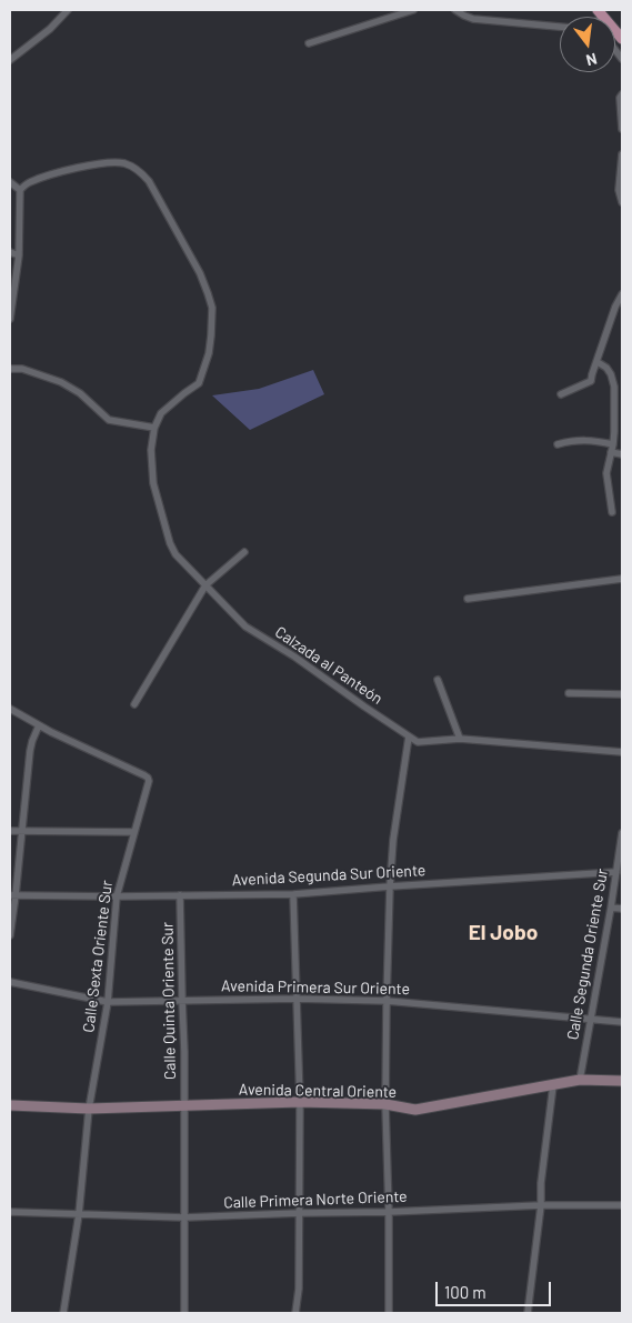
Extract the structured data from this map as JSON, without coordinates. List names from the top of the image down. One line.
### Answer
{"streets":{"street":["Calzada al Panteón","Avenida Segunda Sur Oriente","Calle Segunda Oriente Sur","Calle Sexta Oriente Sur","Avenida Primera Sur Oriente","Calle Quinta Oriente Sur","Avenida Central Oriente","Calle Primera Norte Oriente"]},"crossings":[["Avenida Segunda Sur Oriente","Calle Segunda Oriente Sur"],["Avenida Segunda Sur Oriente","Calle Sexta Oriente Sur"],["Avenida Segunda Sur Oriente","Calle Quinta Oriente Sur"],["Calle Segunda Oriente Sur","Avenida Primera Sur Oriente"],["Calle Segunda Oriente Sur","Avenida Central Oriente"],["Calle Sexta Oriente Sur","Avenida Primera Sur Oriente"],["Calle Sexta Oriente Sur","Avenida Central Oriente"],["Calle Sexta Oriente Sur","Calle Primera Norte Oriente"],["Avenida Primera Sur Oriente","Calle Quinta Oriente Sur"],["Calle Quinta Oriente Sur","Avenida Central Oriente"],["Calle Quinta Oriente Sur","Calle Primera Norte Oriente"]],"districts":["El Jobo"],"scale_bar":"100 m","north":"bottom"}
